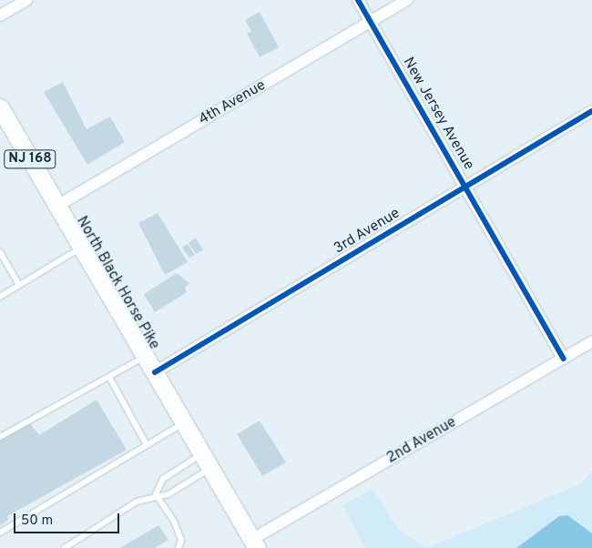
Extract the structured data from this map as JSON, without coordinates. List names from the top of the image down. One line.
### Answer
{"streets":{"main road":["NJ 168","North Black Horse Pike"],"street":["4th Avenue","New Jersey Avenue","3rd Avenue","2nd Avenue"]},"crossings":[["4th Avenue","New Jersey Avenue"],["4th Avenue","NJ 168"],["4th Avenue","North Black Horse Pike"],["New Jersey Avenue","3rd Avenue"],["New Jersey Avenue","2nd Avenue"],["NJ 168","North Black Horse Pike"],["3rd Avenue","North Black Horse Pike"],["North Black Horse Pike","2nd Avenue"]],"scale_bar":"50 m"}
